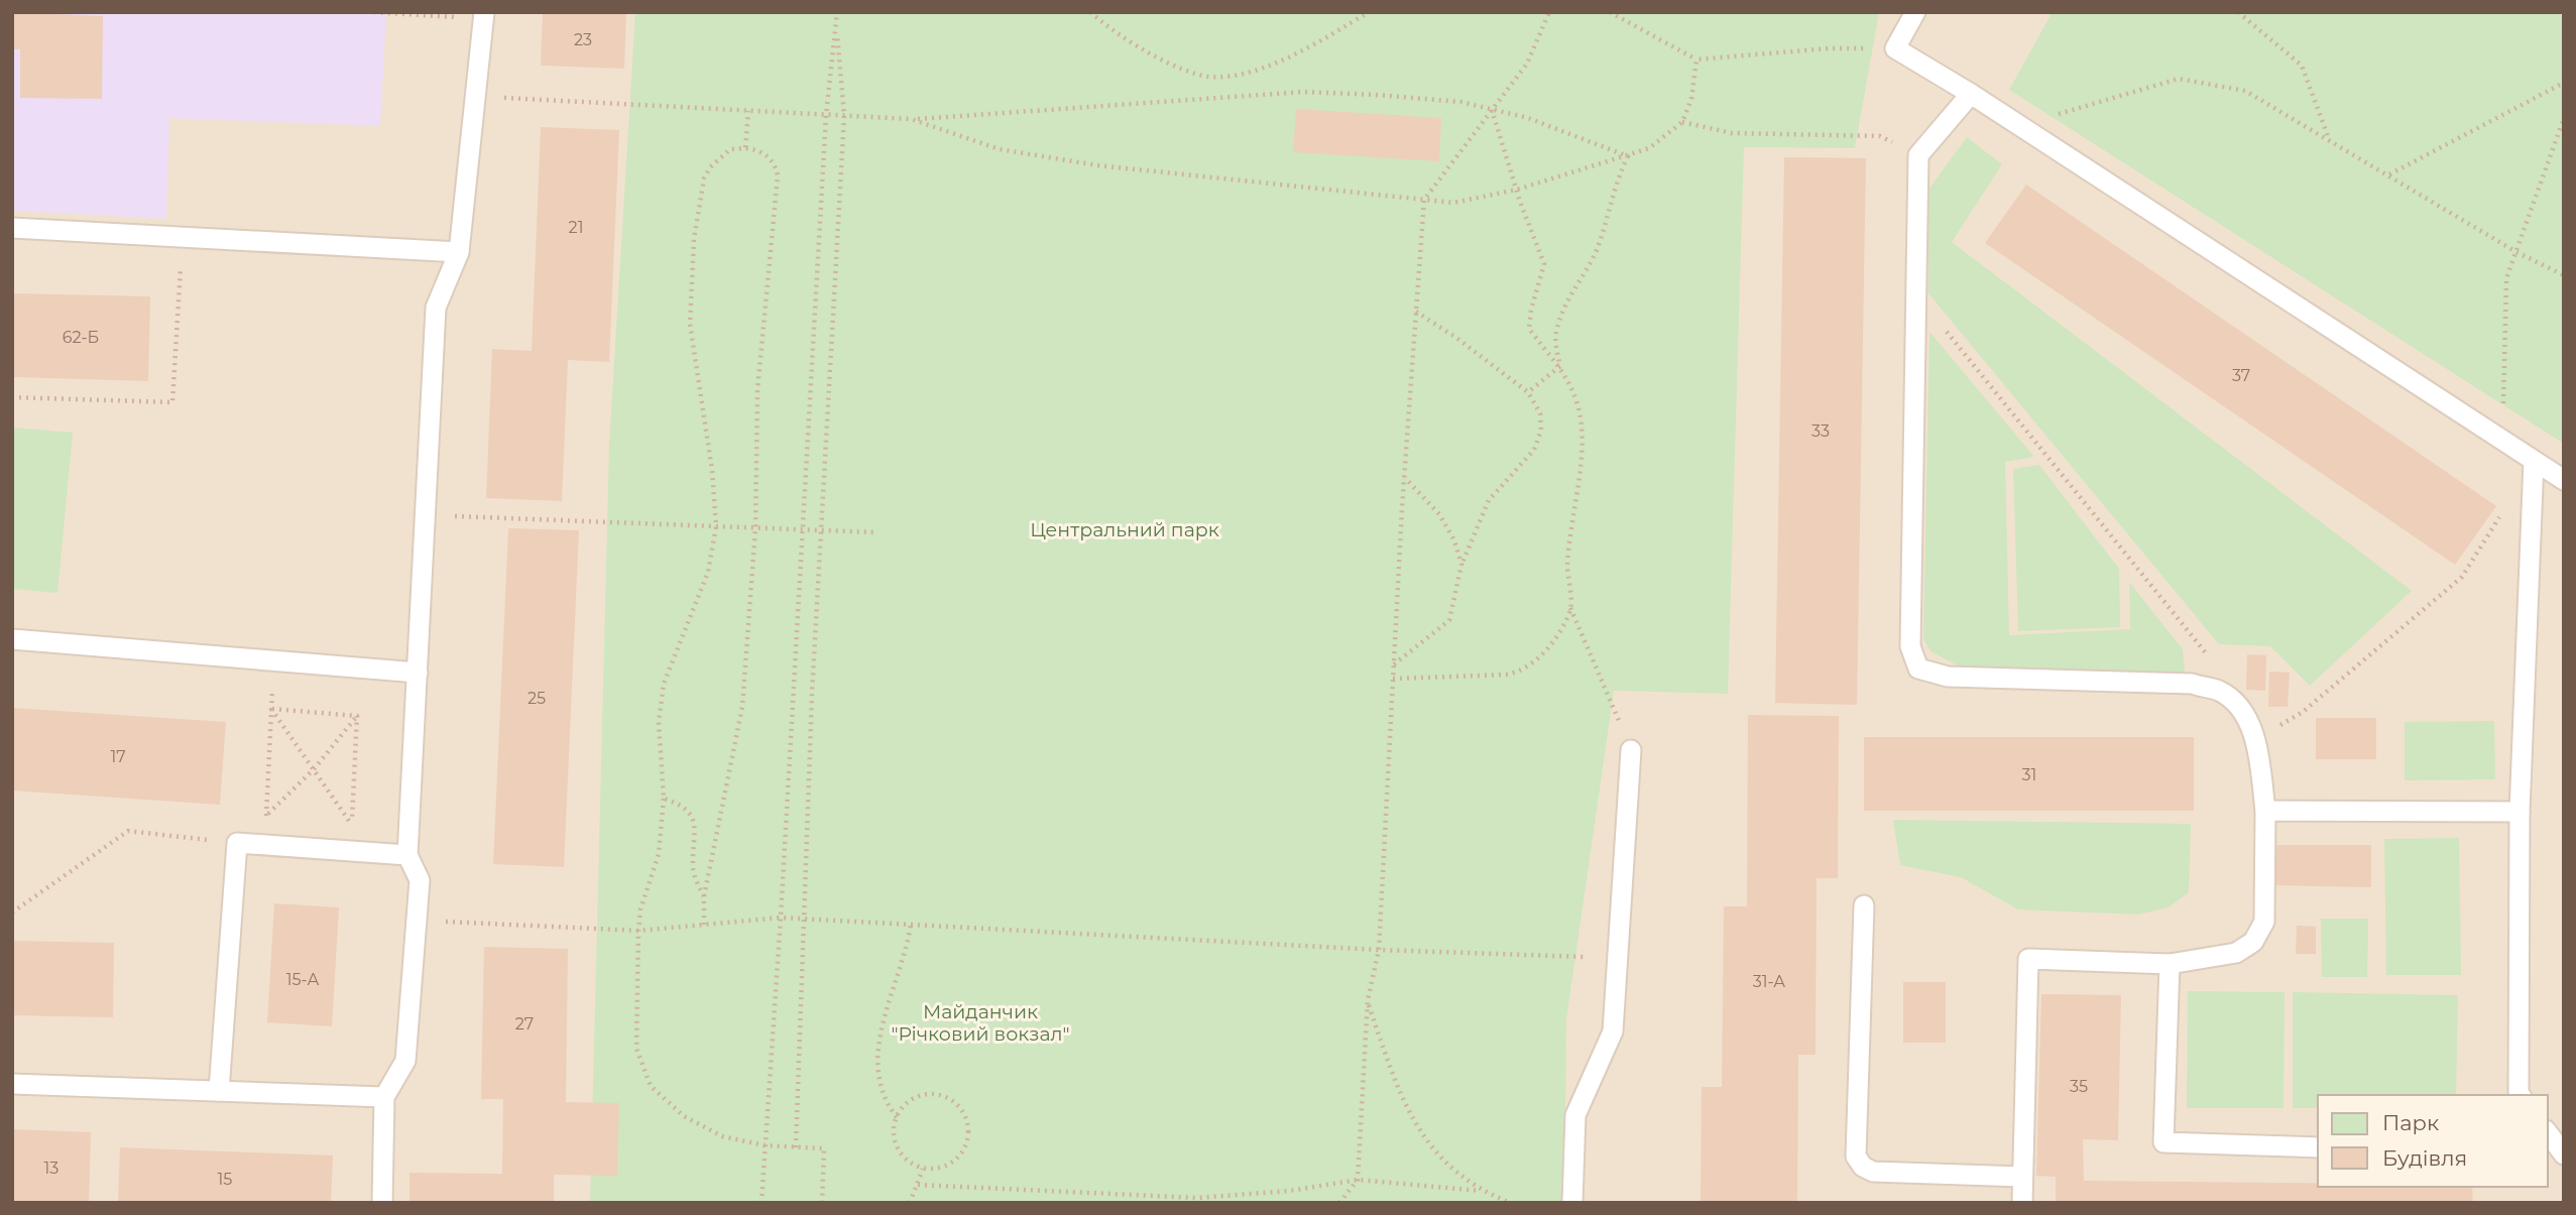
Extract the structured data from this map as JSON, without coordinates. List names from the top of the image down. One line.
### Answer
{"parks":["Центральний парк","Майданчик \"Річковий вокзал\""],"house_numbers":["23","21","62-Б","37","33","25","17","31","15-А","31-А","27","35","13","15"],"legend":["Парк","Будівля"]}
